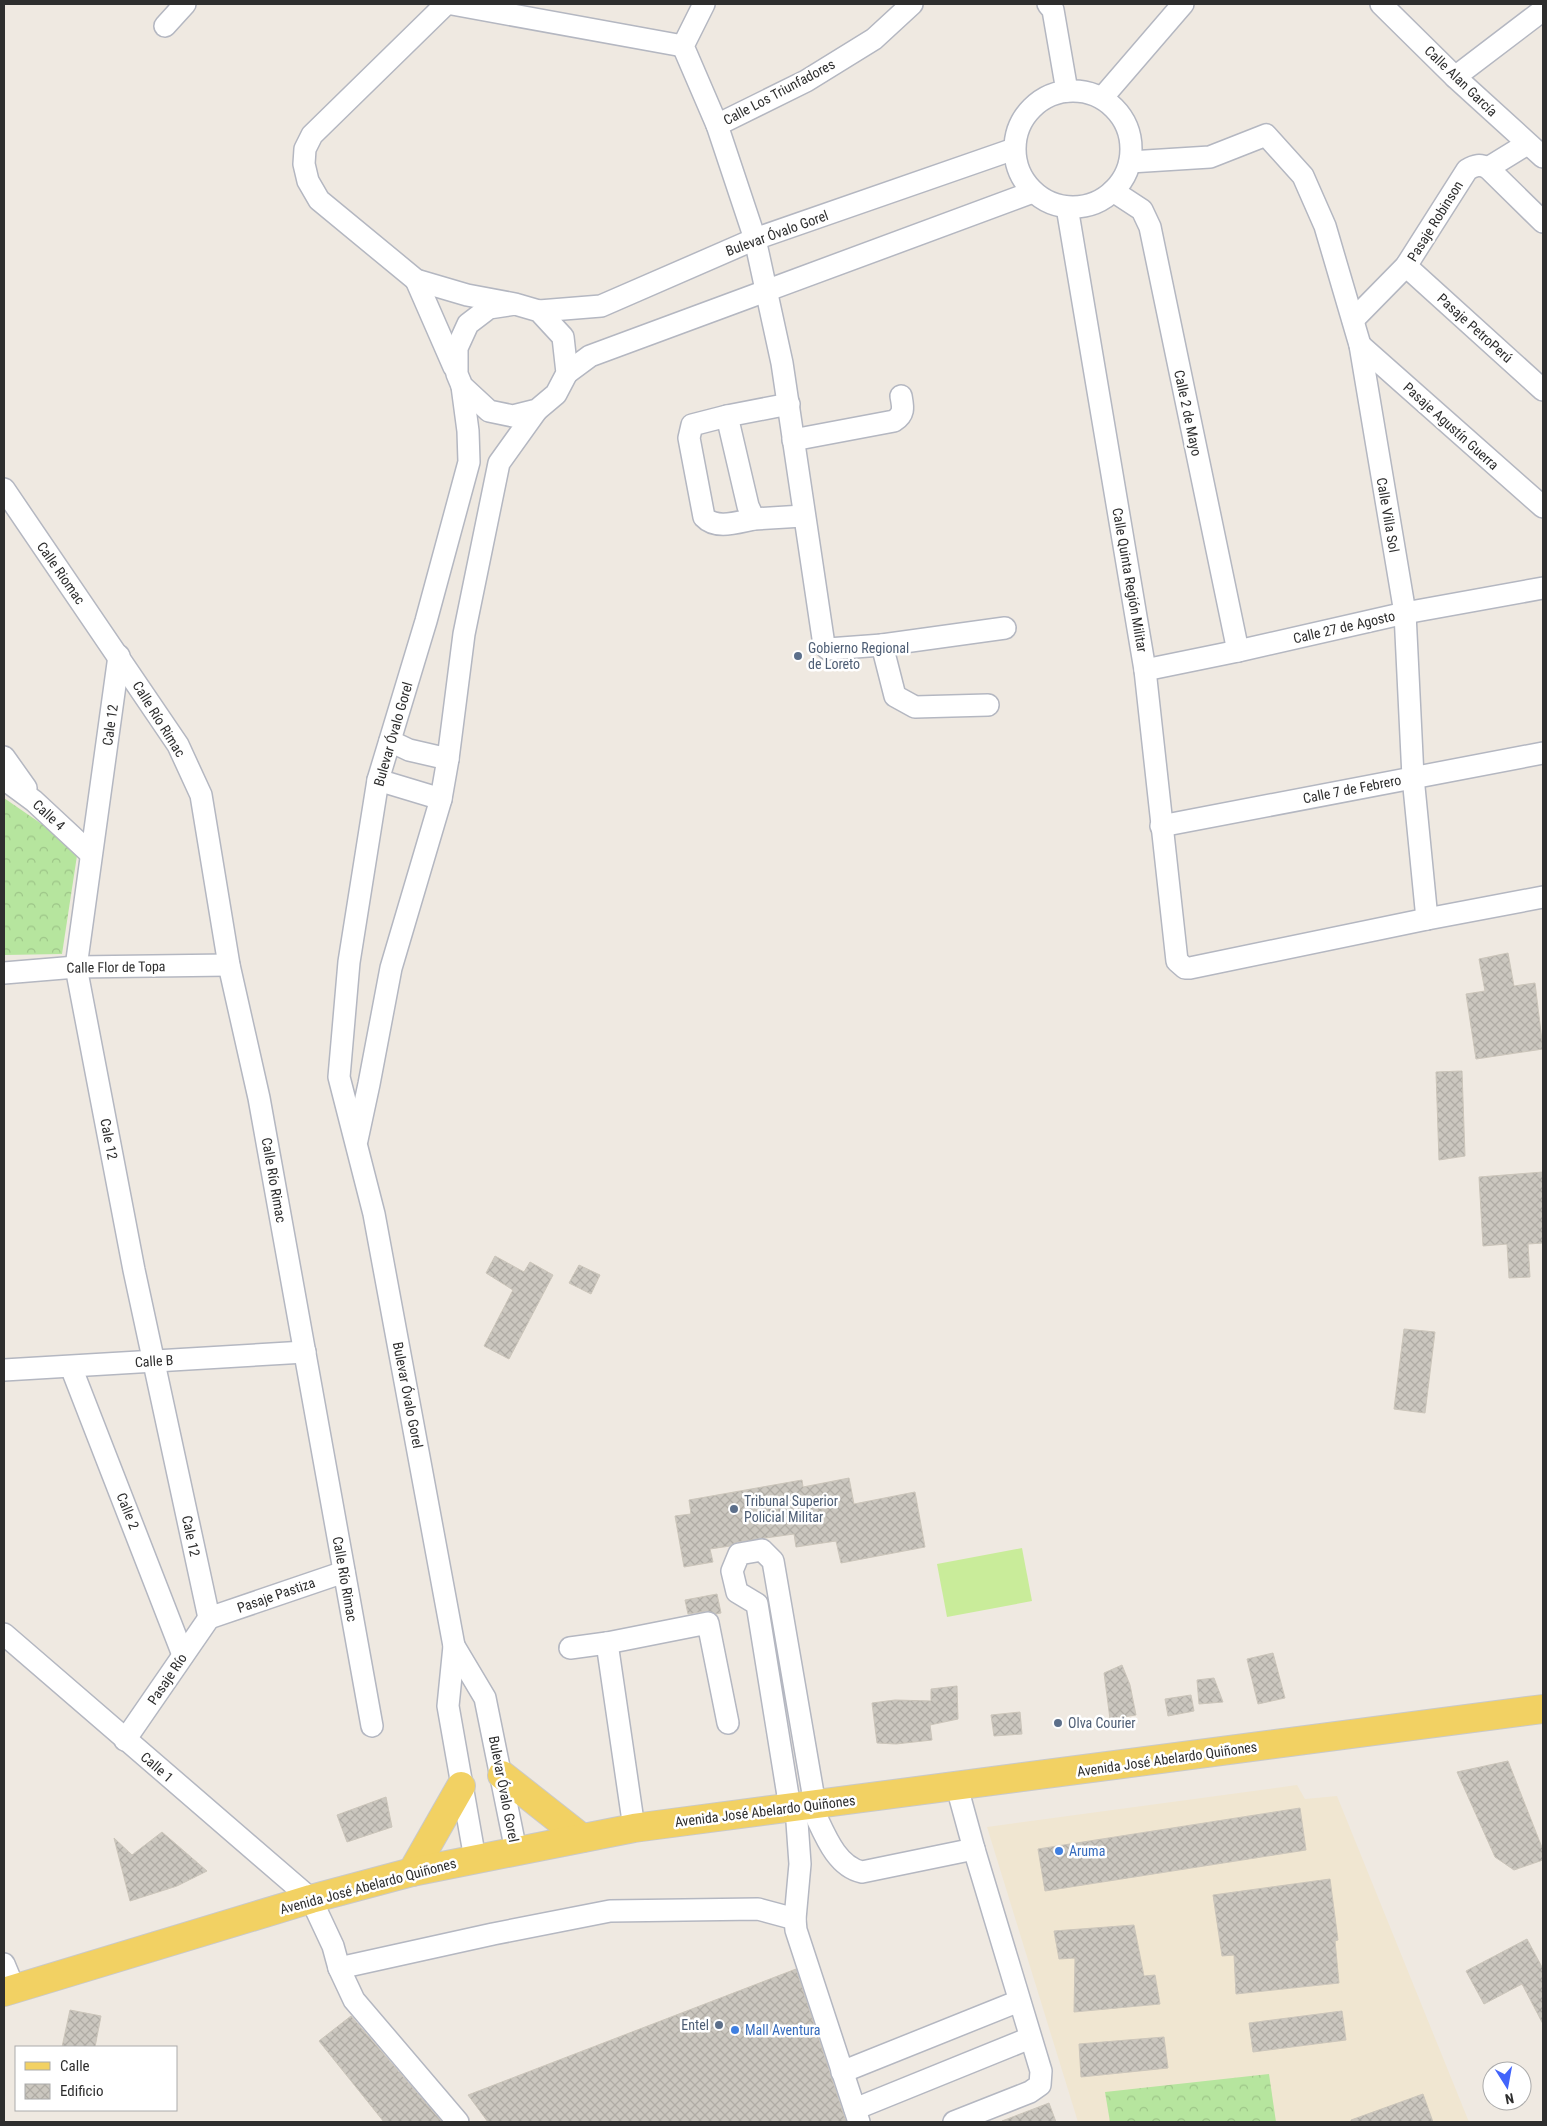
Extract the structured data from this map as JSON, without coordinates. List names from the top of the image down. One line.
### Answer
{"streets":{"main road":["Avenida José Abelardo Quiñones"],"street":["Calle Alan García","Calle Los Triunfadores","Pasaje Robinson","Bulevar Óvalo Gorel","Pasaje PetroPerú","Calle 2 de Mayo","Pasaje Agustín Guerra","Calle Villa Sol","Calle Riomac","Calle Quinta Región Militar","Calle 27 de Agosto","Calle Río Rimac","Cale 12","Calle 7 de Febrero","Calle 4","Calle Flor de Topa","Calle B","Calle 2","Pasaje Pastiza","Pasaje Río","Calle 1"]},"crossings":[["Calle Alan García","Pasaje Robinson"],["Pasaje Robinson","Pasaje PetroPerú"],["Pasaje Robinson","Calle Villa Sol"],["Bulevar Óvalo Gorel","Calle 2 de Mayo"],["Bulevar Óvalo Gorel","Calle Villa Sol"],["Bulevar Óvalo Gorel","Calle Quinta Región Militar"],["Bulevar Óvalo Gorel","Avenida José Abelardo Quiñones"],["Calle 2 de Mayo","Calle Villa Sol"],["Calle 2 de Mayo","Calle Quinta Región Militar"],["Calle 2 de Mayo","Calle 27 de Agosto"],["Pasaje Agustín Guerra","Calle Villa Sol"],["Calle Villa Sol","Calle Quinta Región Militar"],["Calle Villa Sol","Calle 27 de Agosto"],["Calle Villa Sol","Calle 7 de Febrero"],["Calle Riomac","Calle Río Rimac"],["Calle Riomac","Cale 12"],["Calle Quinta Región Militar","Calle 27 de Agosto"],["Calle Quinta Región Militar","Calle 7 de Febrero"],["Calle Río Rimac","Cale 12"],["Calle Río Rimac","Calle Flor de Topa"],["Calle Río Rimac","Calle B"],["Calle Río Rimac","Pasaje Pastiza"],["Cale 12","Calle 4"],["Cale 12","Calle Flor de Topa"],["Cale 12","Calle B"],["Cale 12","Pasaje Pastiza"],["Cale 12","Pasaje Río"],["Calle B","Calle 2"],["Calle 2","Pasaje Río"],["Pasaje Pastiza","Pasaje Río"],["Pasaje Río","Calle 1"],["Avenida José Abelardo Quiñones","Calle 1"]],"places":["Gobierno Regional de Loreto","Tribunal Superior Policial Militar","Olva Courier","Aruma","Entel","Mall Aventura"],"legend":["Calle","Edificio"],"north":"bottom"}
